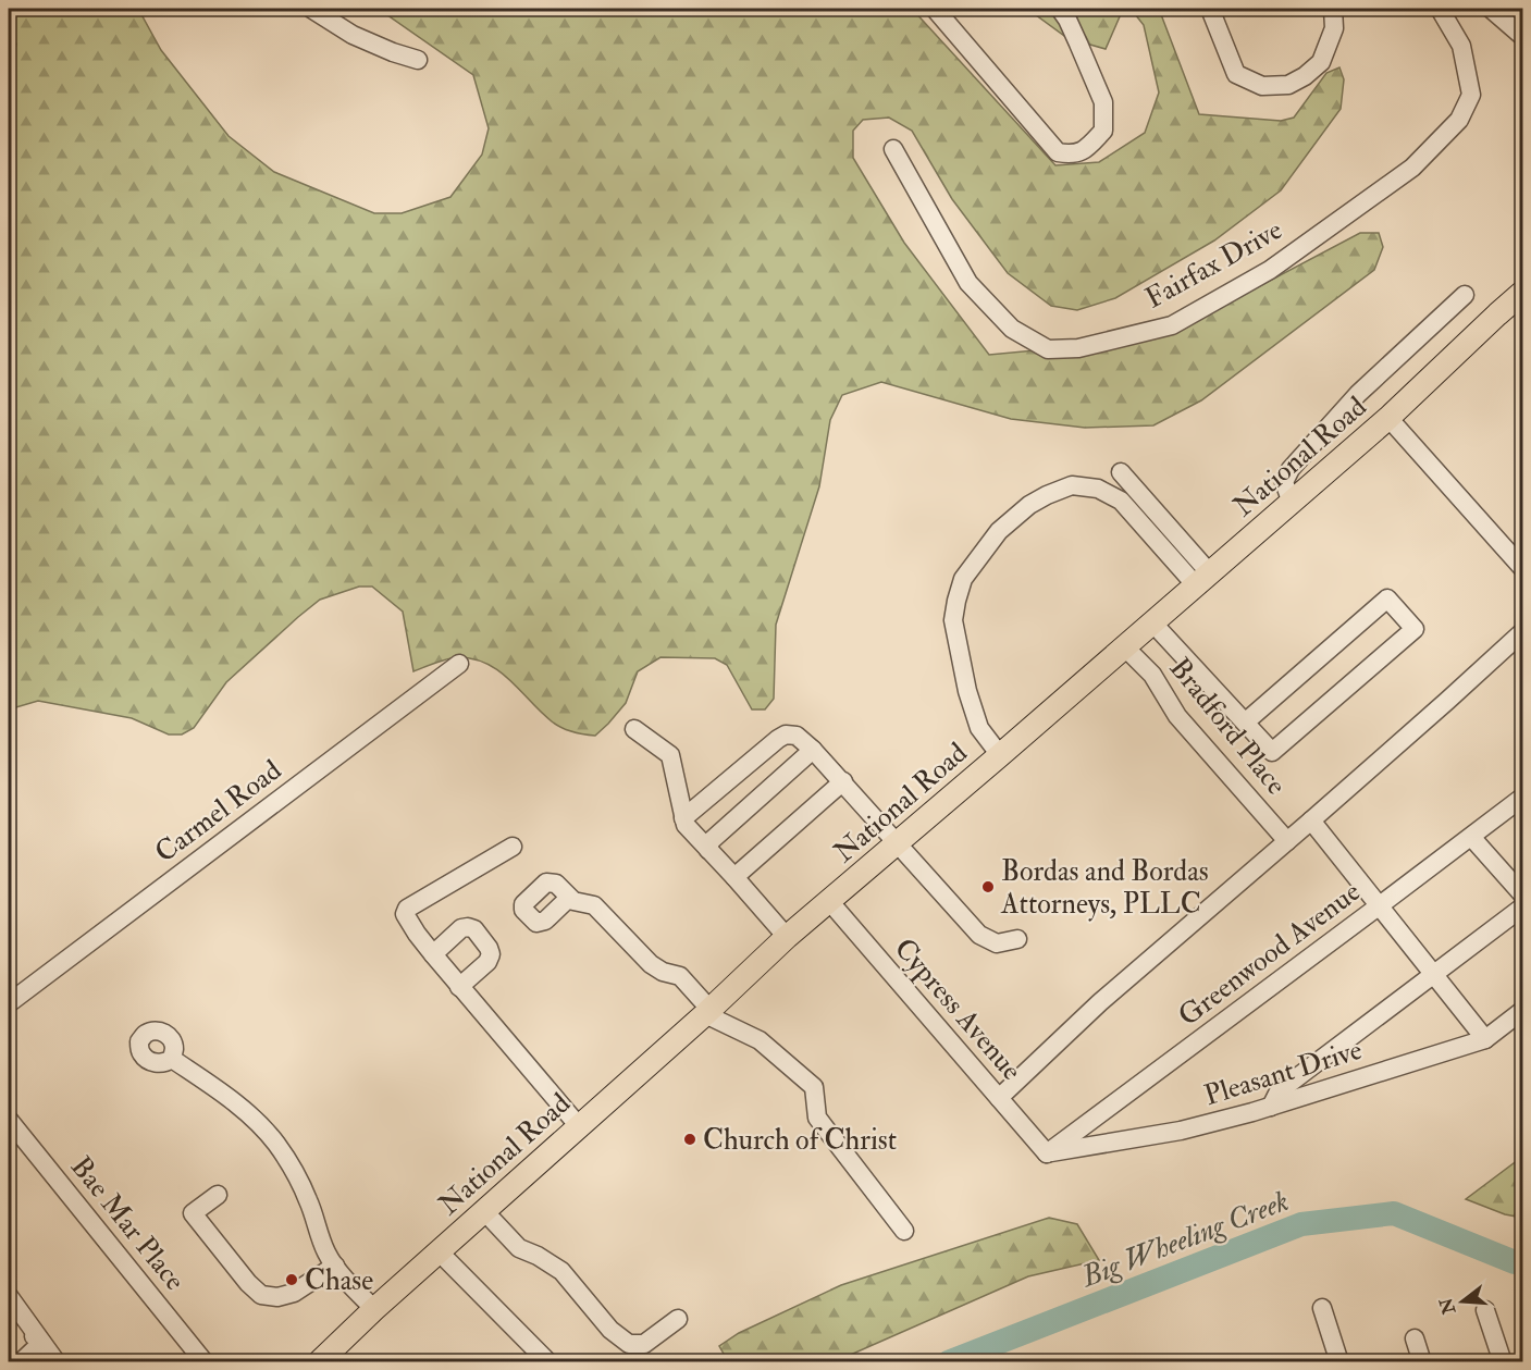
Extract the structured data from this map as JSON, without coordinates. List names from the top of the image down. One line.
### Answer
{"streets":{"main road":["National Road"],"street":["Fairfax Drive","Bradford Place","Carmel Road","Greenwood Avenue","Cypress Avenue","Pleasant Drive","Bae Mar Place"]},"crossings":[["National Road","Bradford Place"],["National Road","Cypress Avenue"],["Greenwood Avenue","Cypress Avenue"],["Greenwood Avenue","Pleasant Drive"],["Cypress Avenue","Pleasant Drive"]],"water":["Big Wheeling Creek"],"places":["Bordas and Bordas Attorneys, PLLC","Church of Christ","Chase"],"north":"left"}
